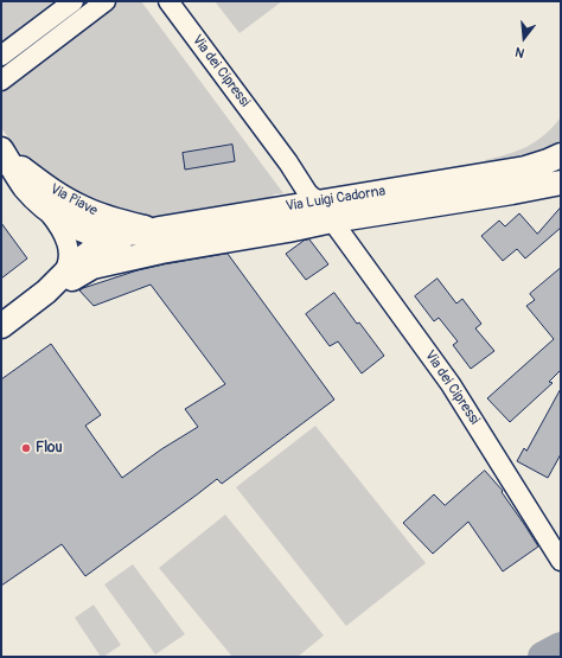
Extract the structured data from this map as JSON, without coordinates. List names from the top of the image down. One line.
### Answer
{"streets":{"street":["Via dei Cipressi","Via Luigi Cadorna","Via Piave"]},"crossings":[["Via dei Cipressi","Via Luigi Cadorna"],["Via Luigi Cadorna","Via Piave"]],"places":["Flou"],"north":"bottom"}
